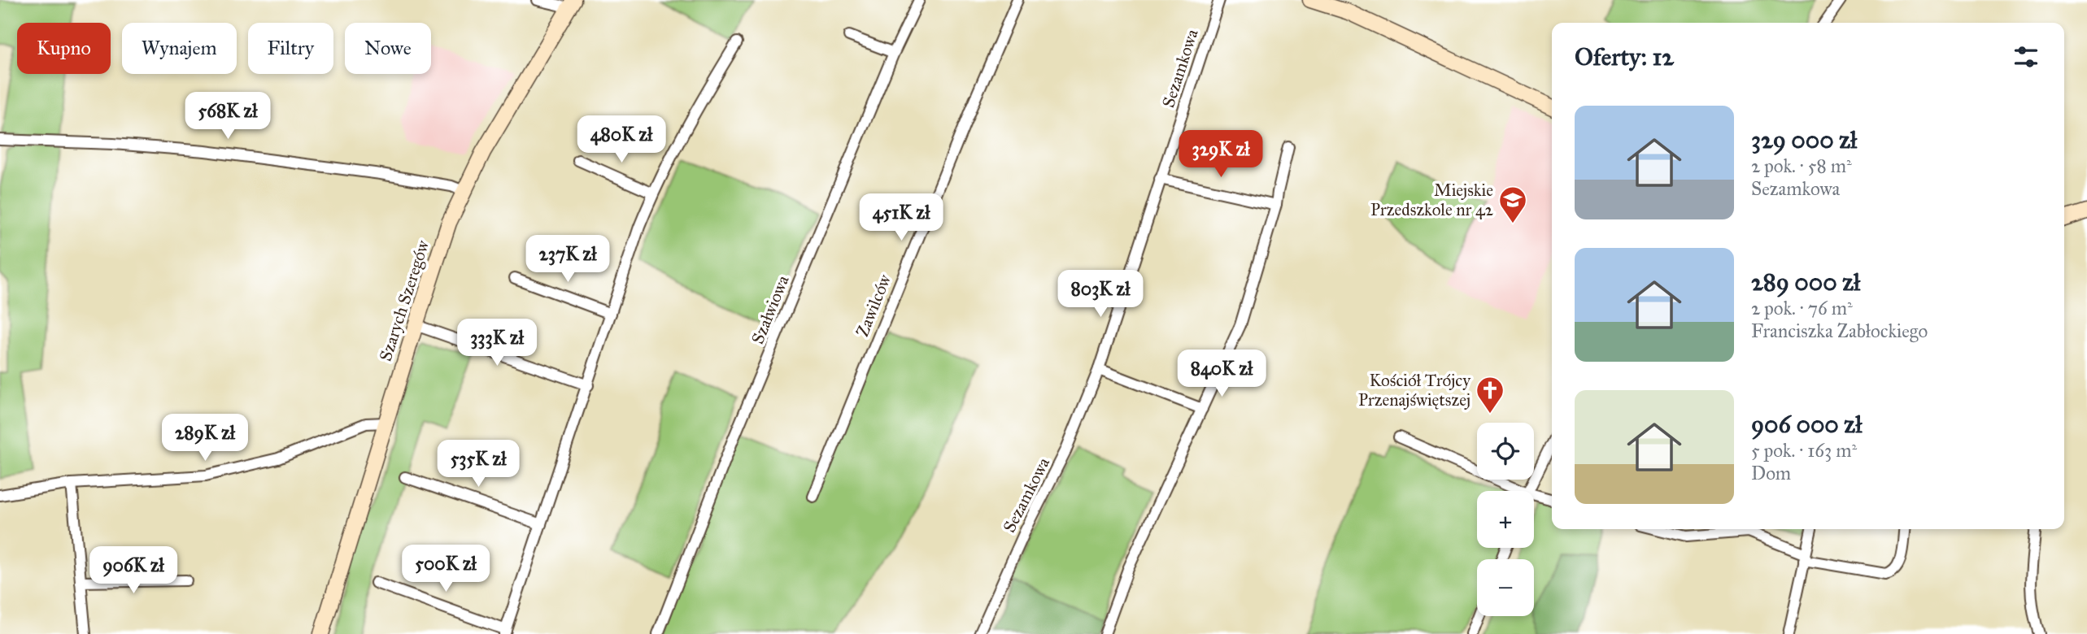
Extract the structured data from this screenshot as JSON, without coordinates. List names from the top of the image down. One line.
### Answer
{"streets":{"street":["Sezamkowa","Szarych Szeregów","Zawilców","Szałwiowa"]},"places":{"school or university":["Miejskie Przedszkole nr 42"],"church":["Kościół Trójcy Przenajświętszej"]},"page":{"chip":["Kupno","Wynajem","Filtry","Nowe"],"heading":"Oferty: 12","list":[{"name":"329 000 zł","note":"2 pok. · 58 m² · Sezamkowa"},{"name":"289 000 zł","note":"2 pok. · 76 m² · Franciszka Zabłockiego"},{"name":"906 000 zł","note":"5 pok. · 163 m² · Dom"}],"price":["568K zł","480K zł","329K zł","451K zł","237K zł","803K zł","333K zł","840K zł","289K zł","535K zł","500K zł","906K zł"],"map_buttons":["+","−"]}}
